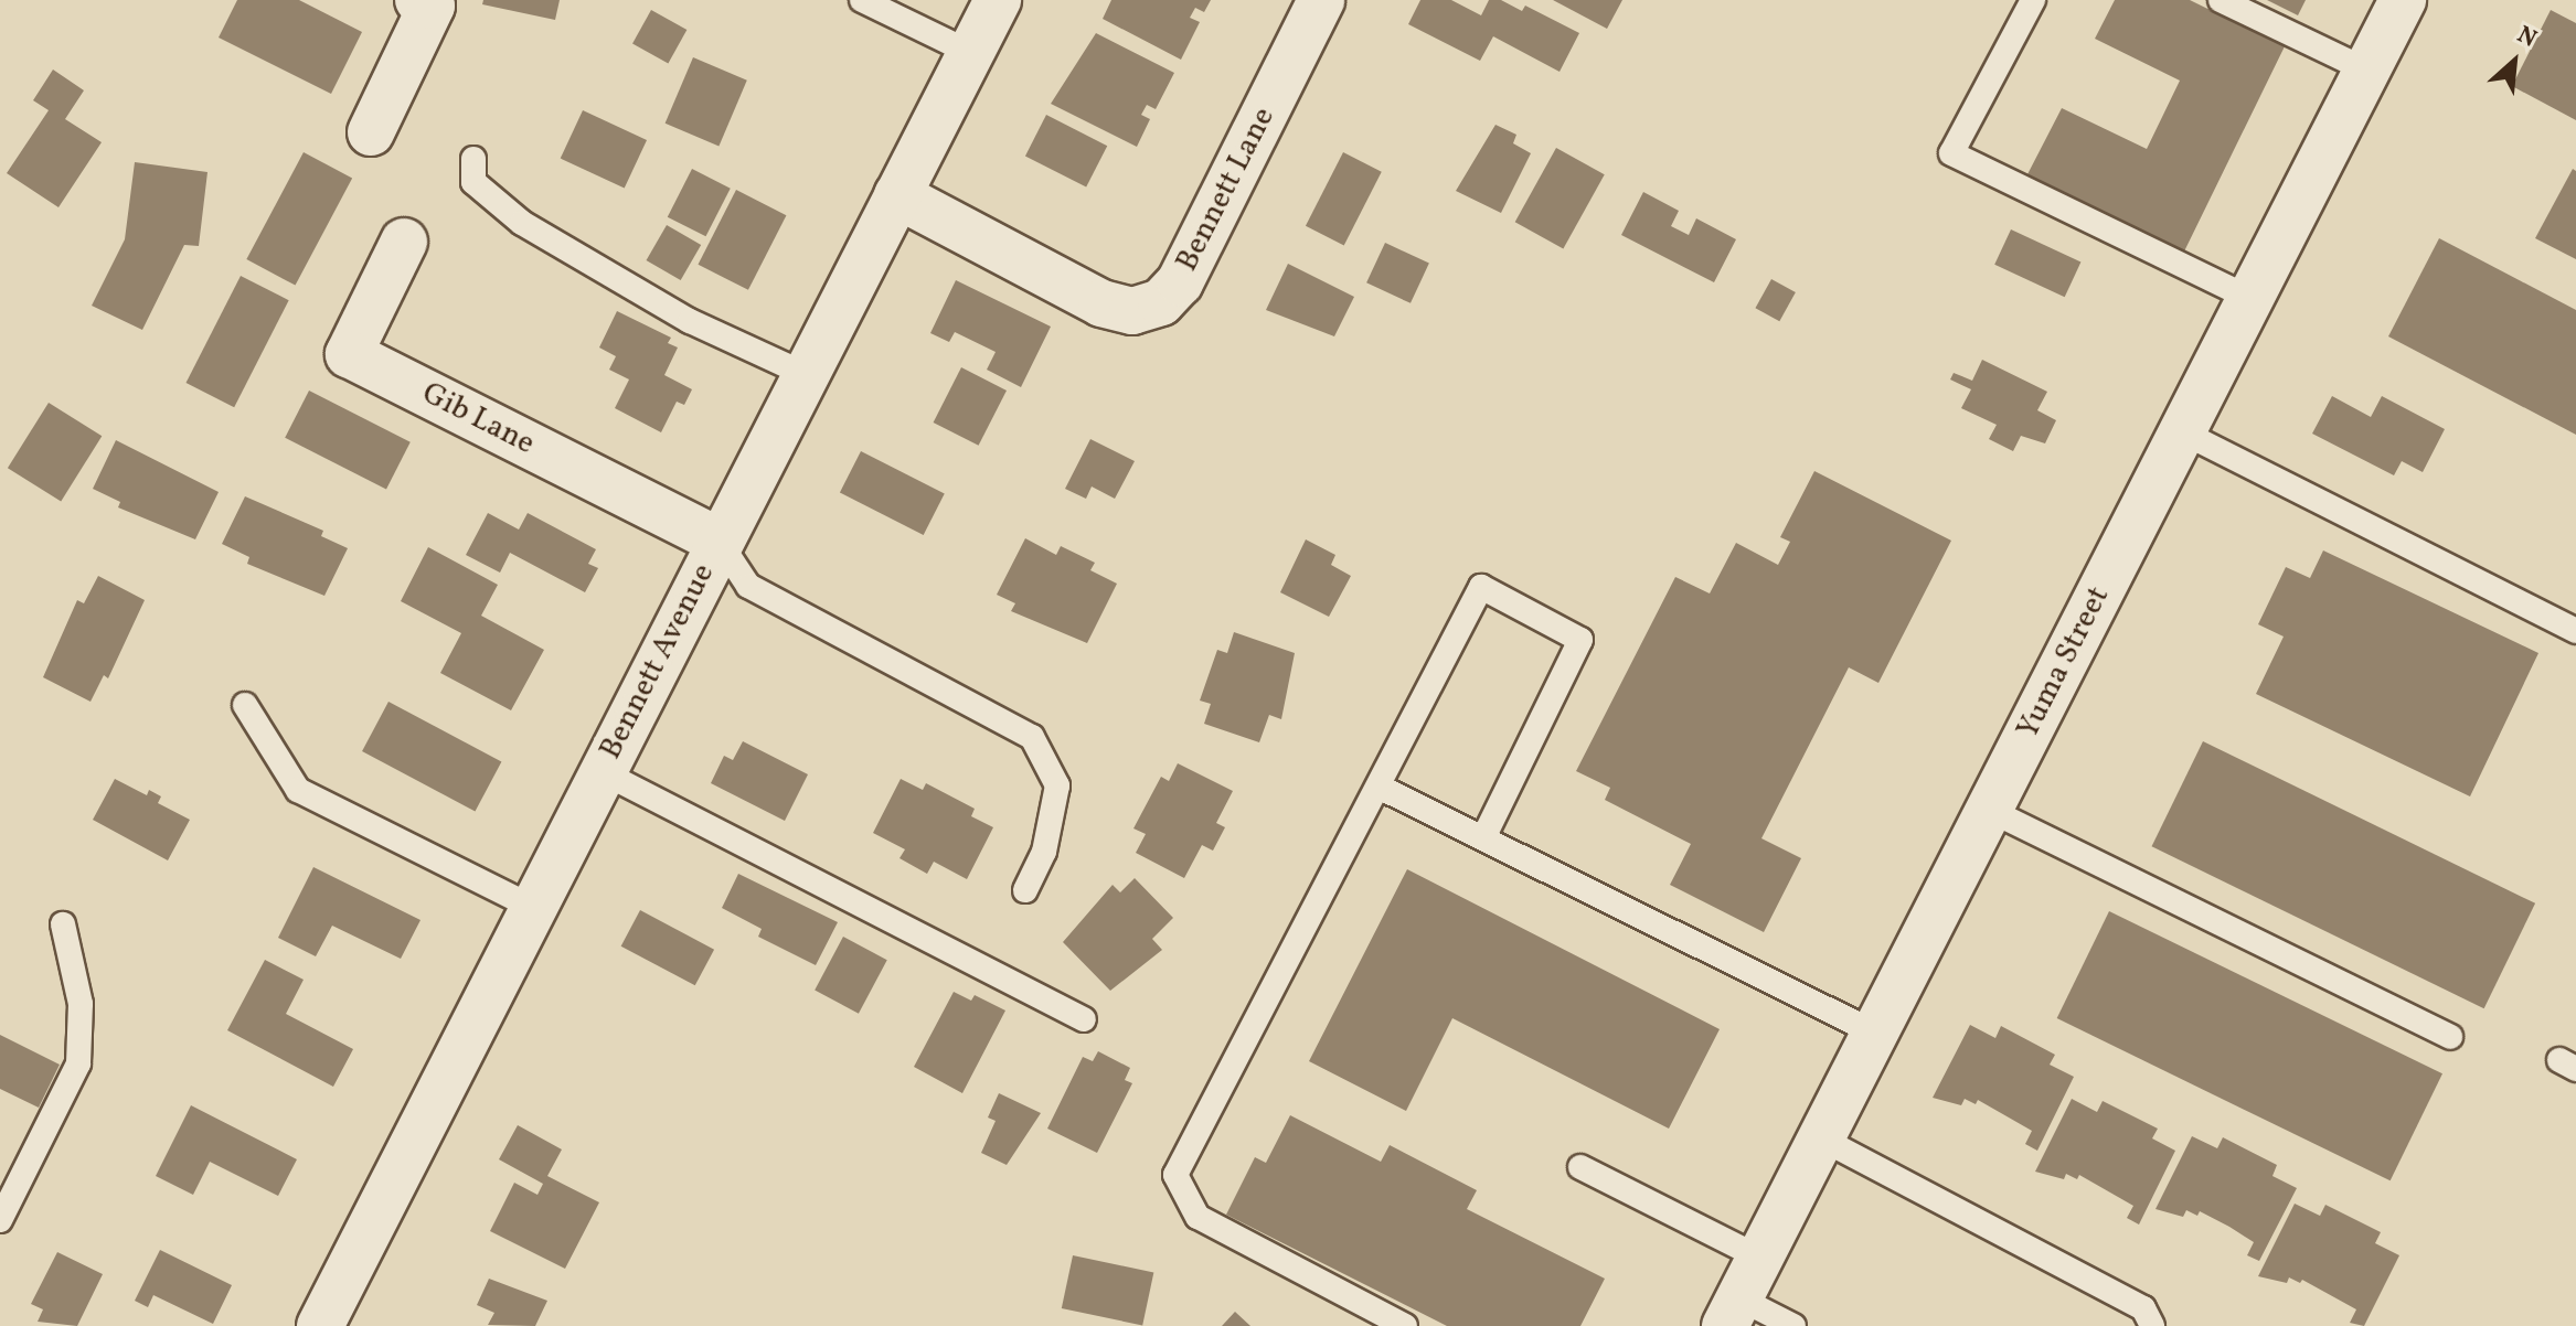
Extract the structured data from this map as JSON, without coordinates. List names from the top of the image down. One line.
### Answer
{"streets":{"street":["Bennett Lane","Gib Lane","Bennett Avenue","Yuma Street"]},"crossings":[["Bennett Lane","Bennett Avenue"],["Gib Lane","Bennett Avenue"]],"north":"top right"}
